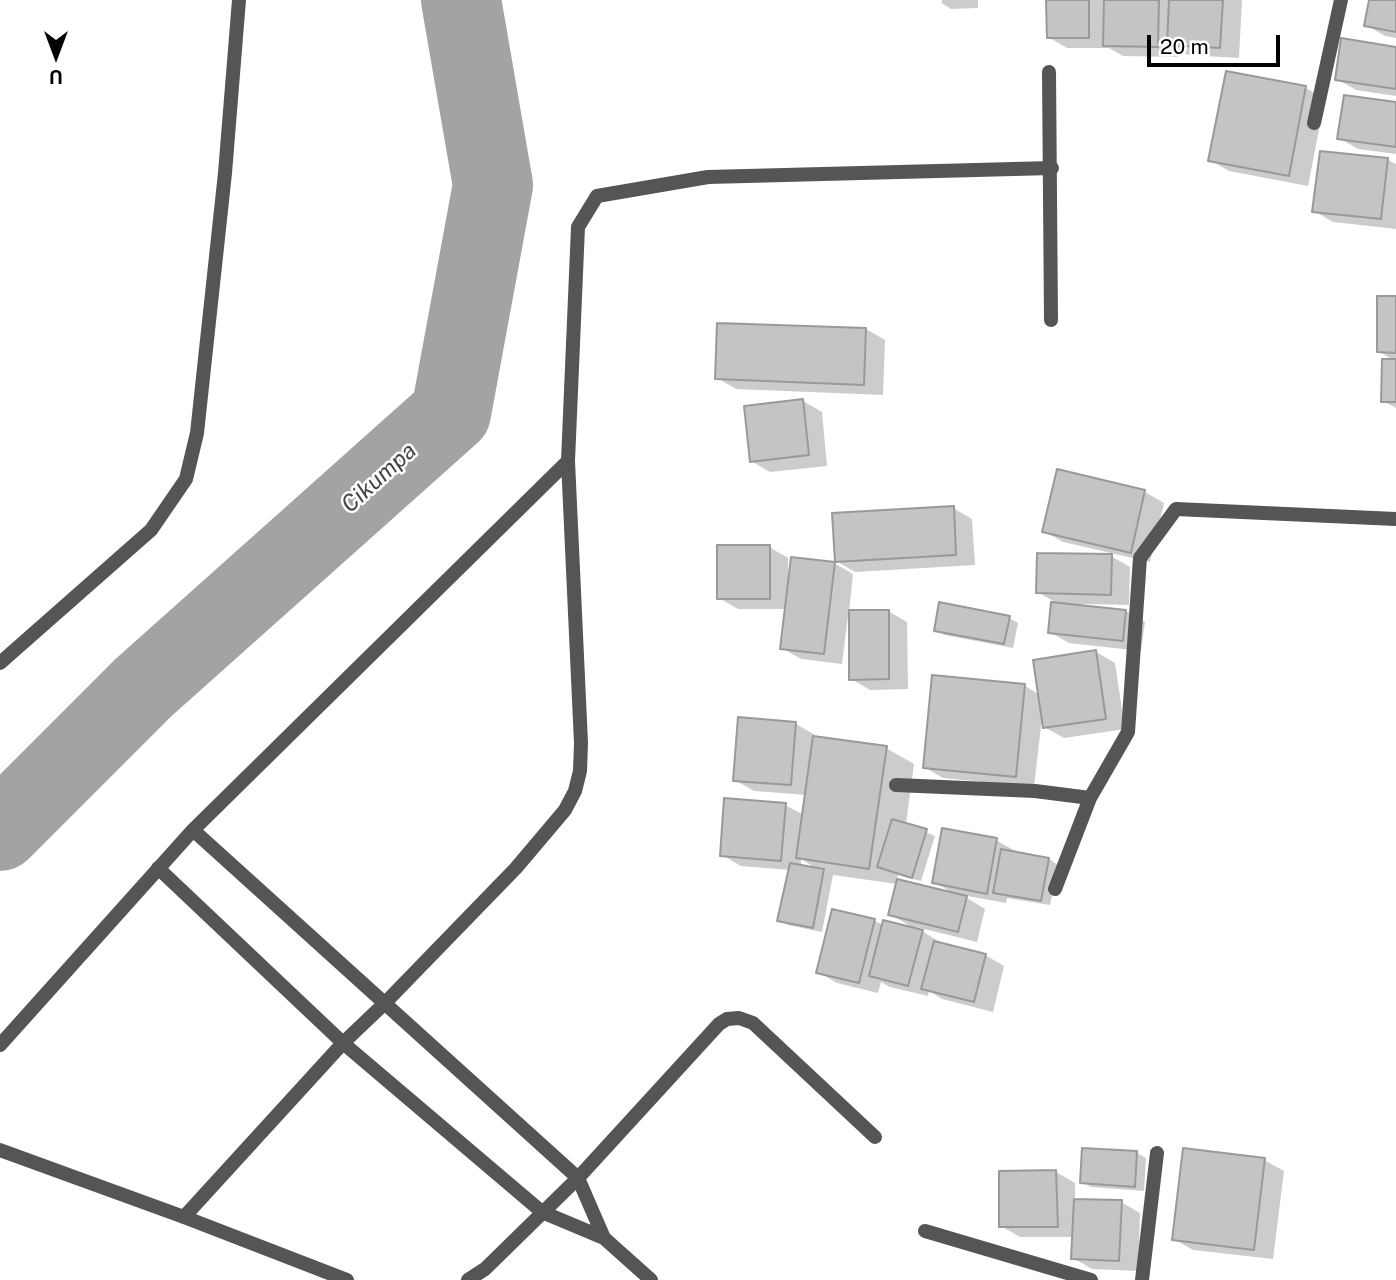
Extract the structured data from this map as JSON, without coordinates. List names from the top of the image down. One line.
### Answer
{"water":["Cikumpa"],"scale_bar":"20 m","north":"bottom"}
